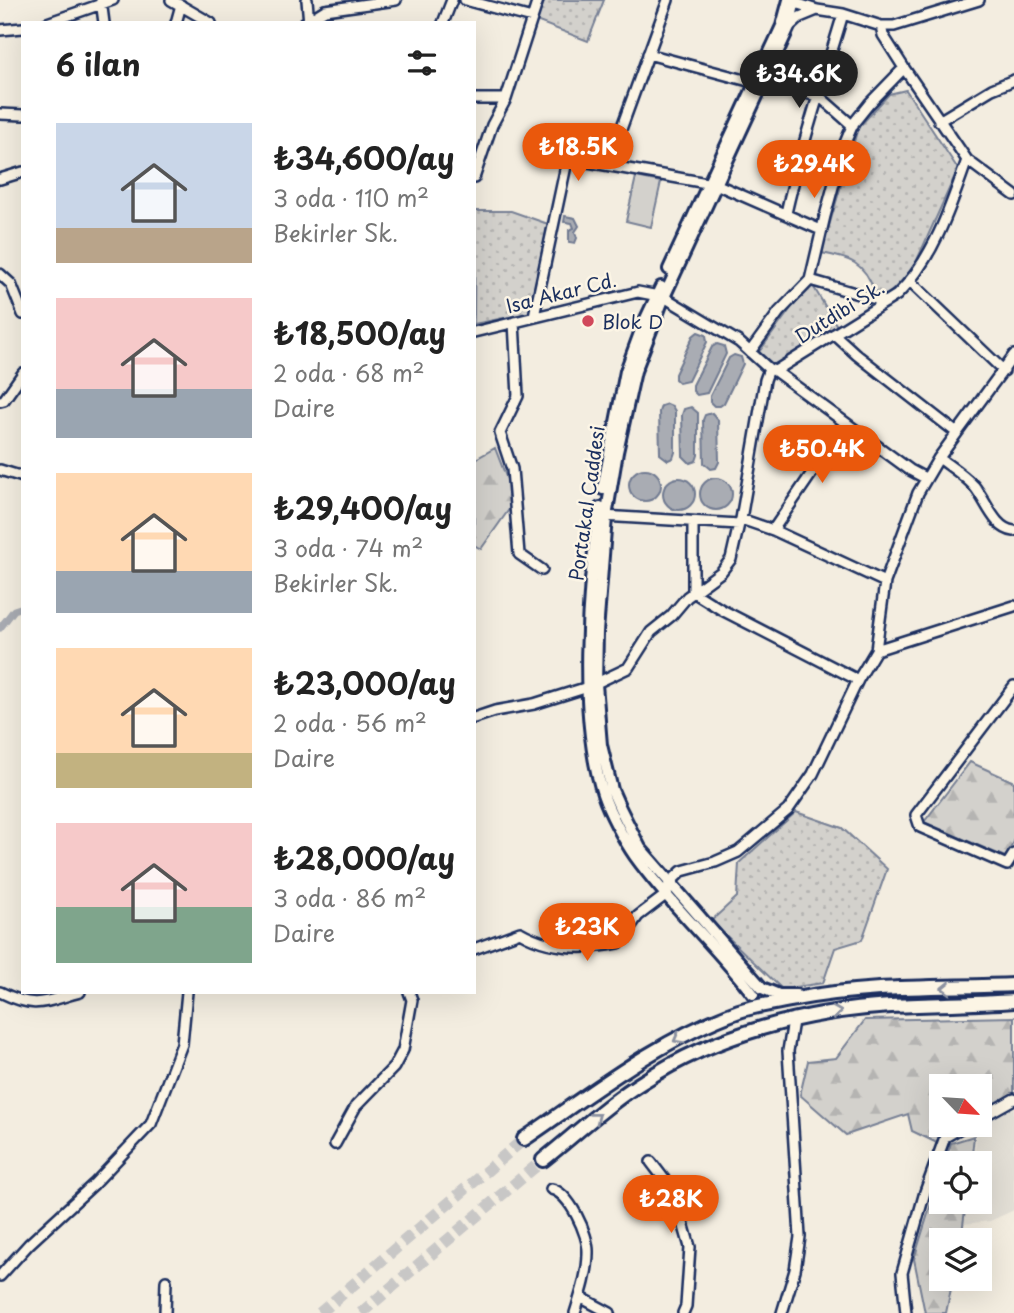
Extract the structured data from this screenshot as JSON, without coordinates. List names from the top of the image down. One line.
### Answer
{"streets":{"main road":["Portakal Caddesi"],"street":["Isa Akar Cd.","Dutdibi Sk."]},"crossings":[["Isa Akar Cd.","Portakal Caddesi"]],"places":["Blok D"],"north":"bottom right","page":{"heading":"6 ilan","price":["₺34.6K","₺18.5K","₺29.4K","₺50.4K","₺23K","₺28K"],"list":[{"name":"₺34,600/ay","note":"3 oda · 110 m² · Bekirler Sk."},{"name":"₺18,500/ay","note":"2 oda · 68 m² · Daire"},{"name":"₺29,400/ay","note":"3 oda · 74 m² · Bekirler Sk."},{"name":"₺23,000/ay","note":"2 oda · 56 m² · Daire"},{"name":"₺28,000/ay","note":"3 oda · 86 m² · Daire"}]}}
